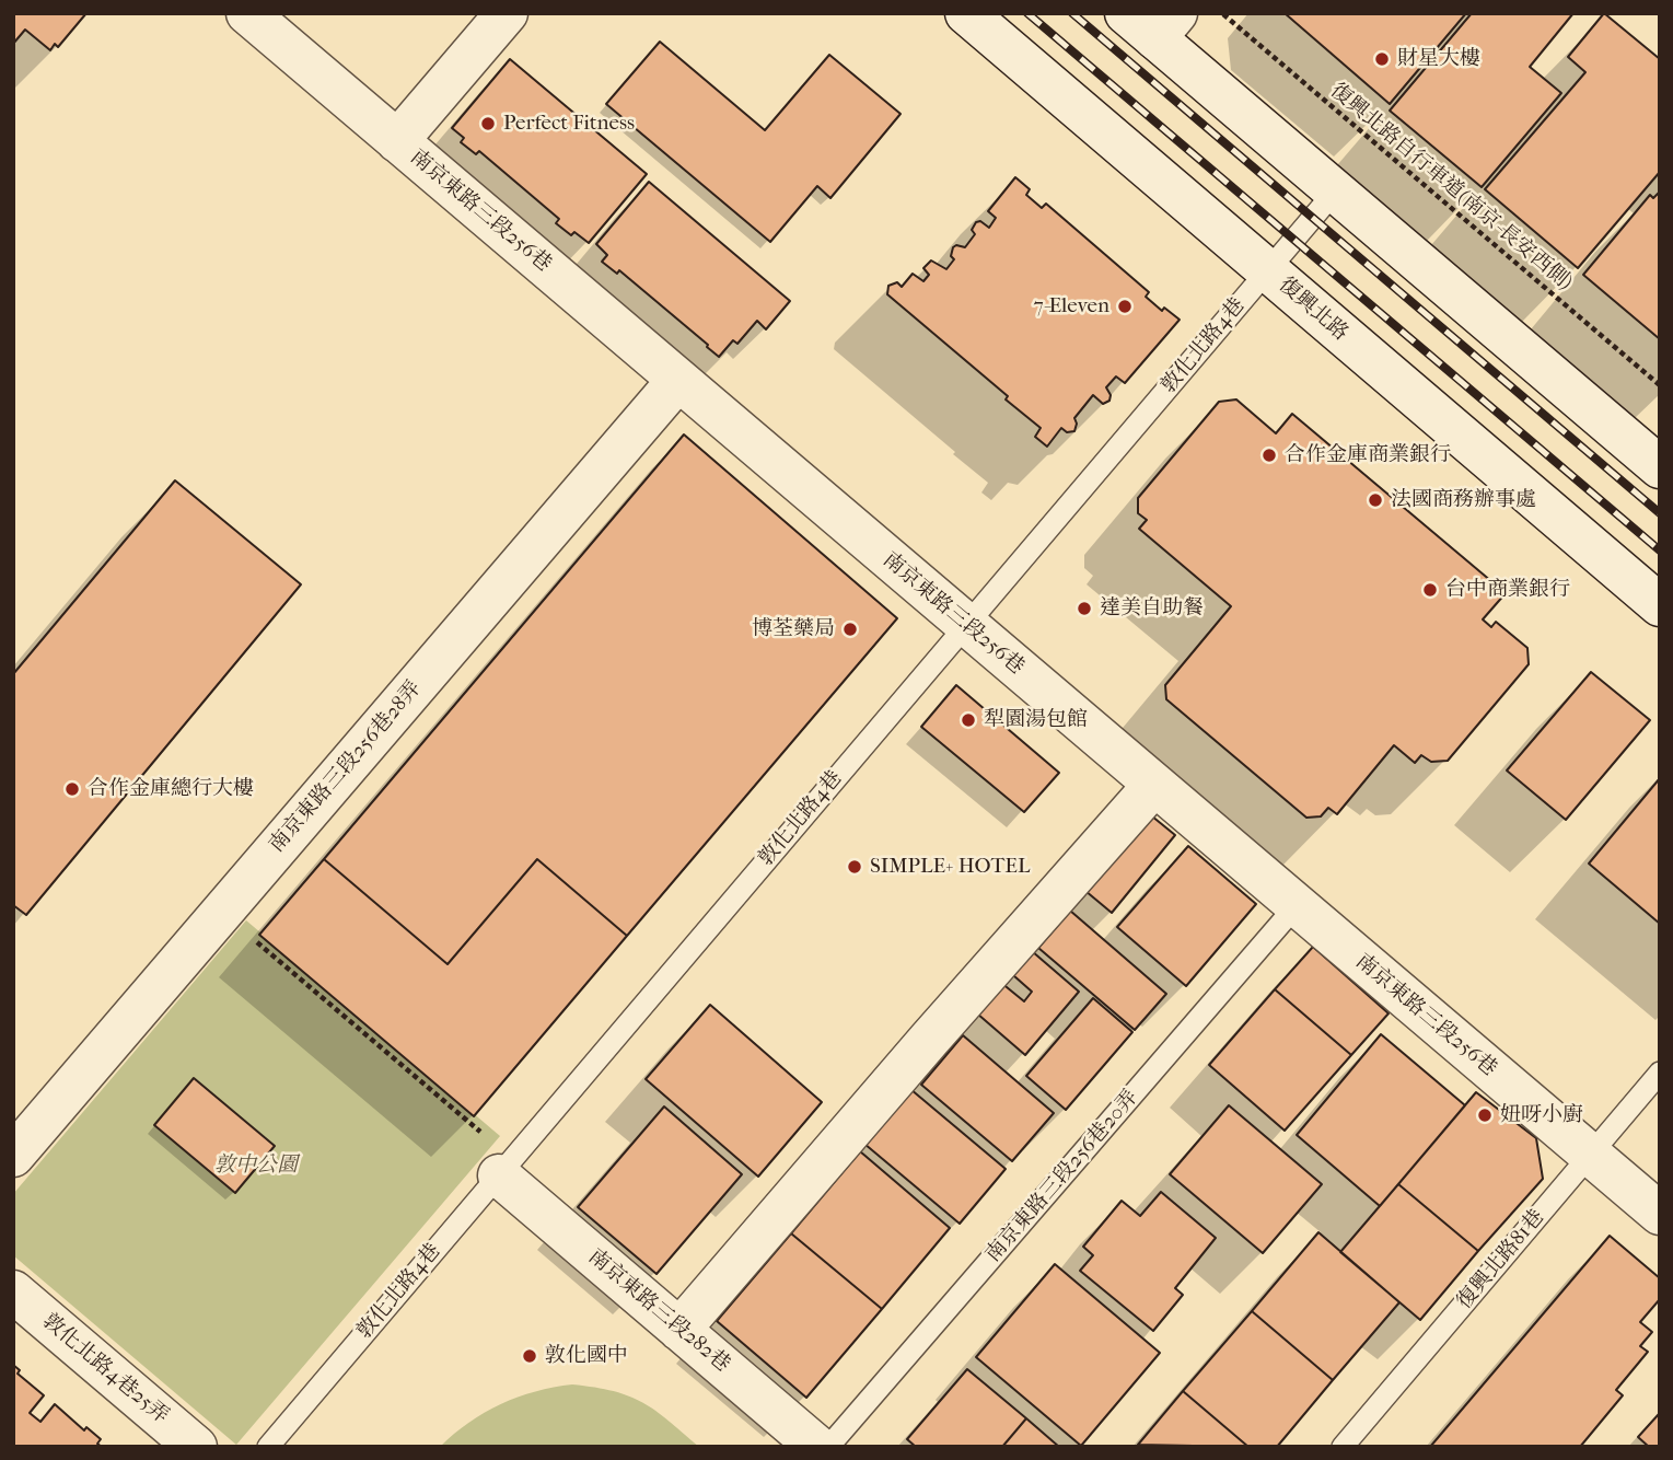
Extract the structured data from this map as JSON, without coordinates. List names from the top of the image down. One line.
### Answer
{"streets":{"street":["南京東路三段256巷","復興北路","南京東路三段256巷28弄","南京東路三段282巷","敦化北路4巷25弄"],"lane":["敦化北路4巷","南京東路三段256巷20弄","復興北路81巷"],"path":["復興北路自行車道(南京-長安西側)"]},"crossings":[["南京東路三段256巷","敦化北路4巷"],["南京東路三段256巷","南京東路三段256巷28弄"],["南京東路三段256巷","南京東路三段256巷20弄"],["南京東路三段256巷","復興北路81巷"],["復興北路","敦化北路4巷"],["敦化北路4巷","南京東路三段282巷"]],"parks":["敦中公園"],"places":["財星大樓","Perfect Fitness","7-Eleven","合作金庫商業銀行","法國商務辦事處","台中商業銀行","達美自助餐","博荃藥局","犁園湯包館","合作金庫總行大樓","SIMPLE+ HOTEL","妞呀小廚","敦化國中"]}
